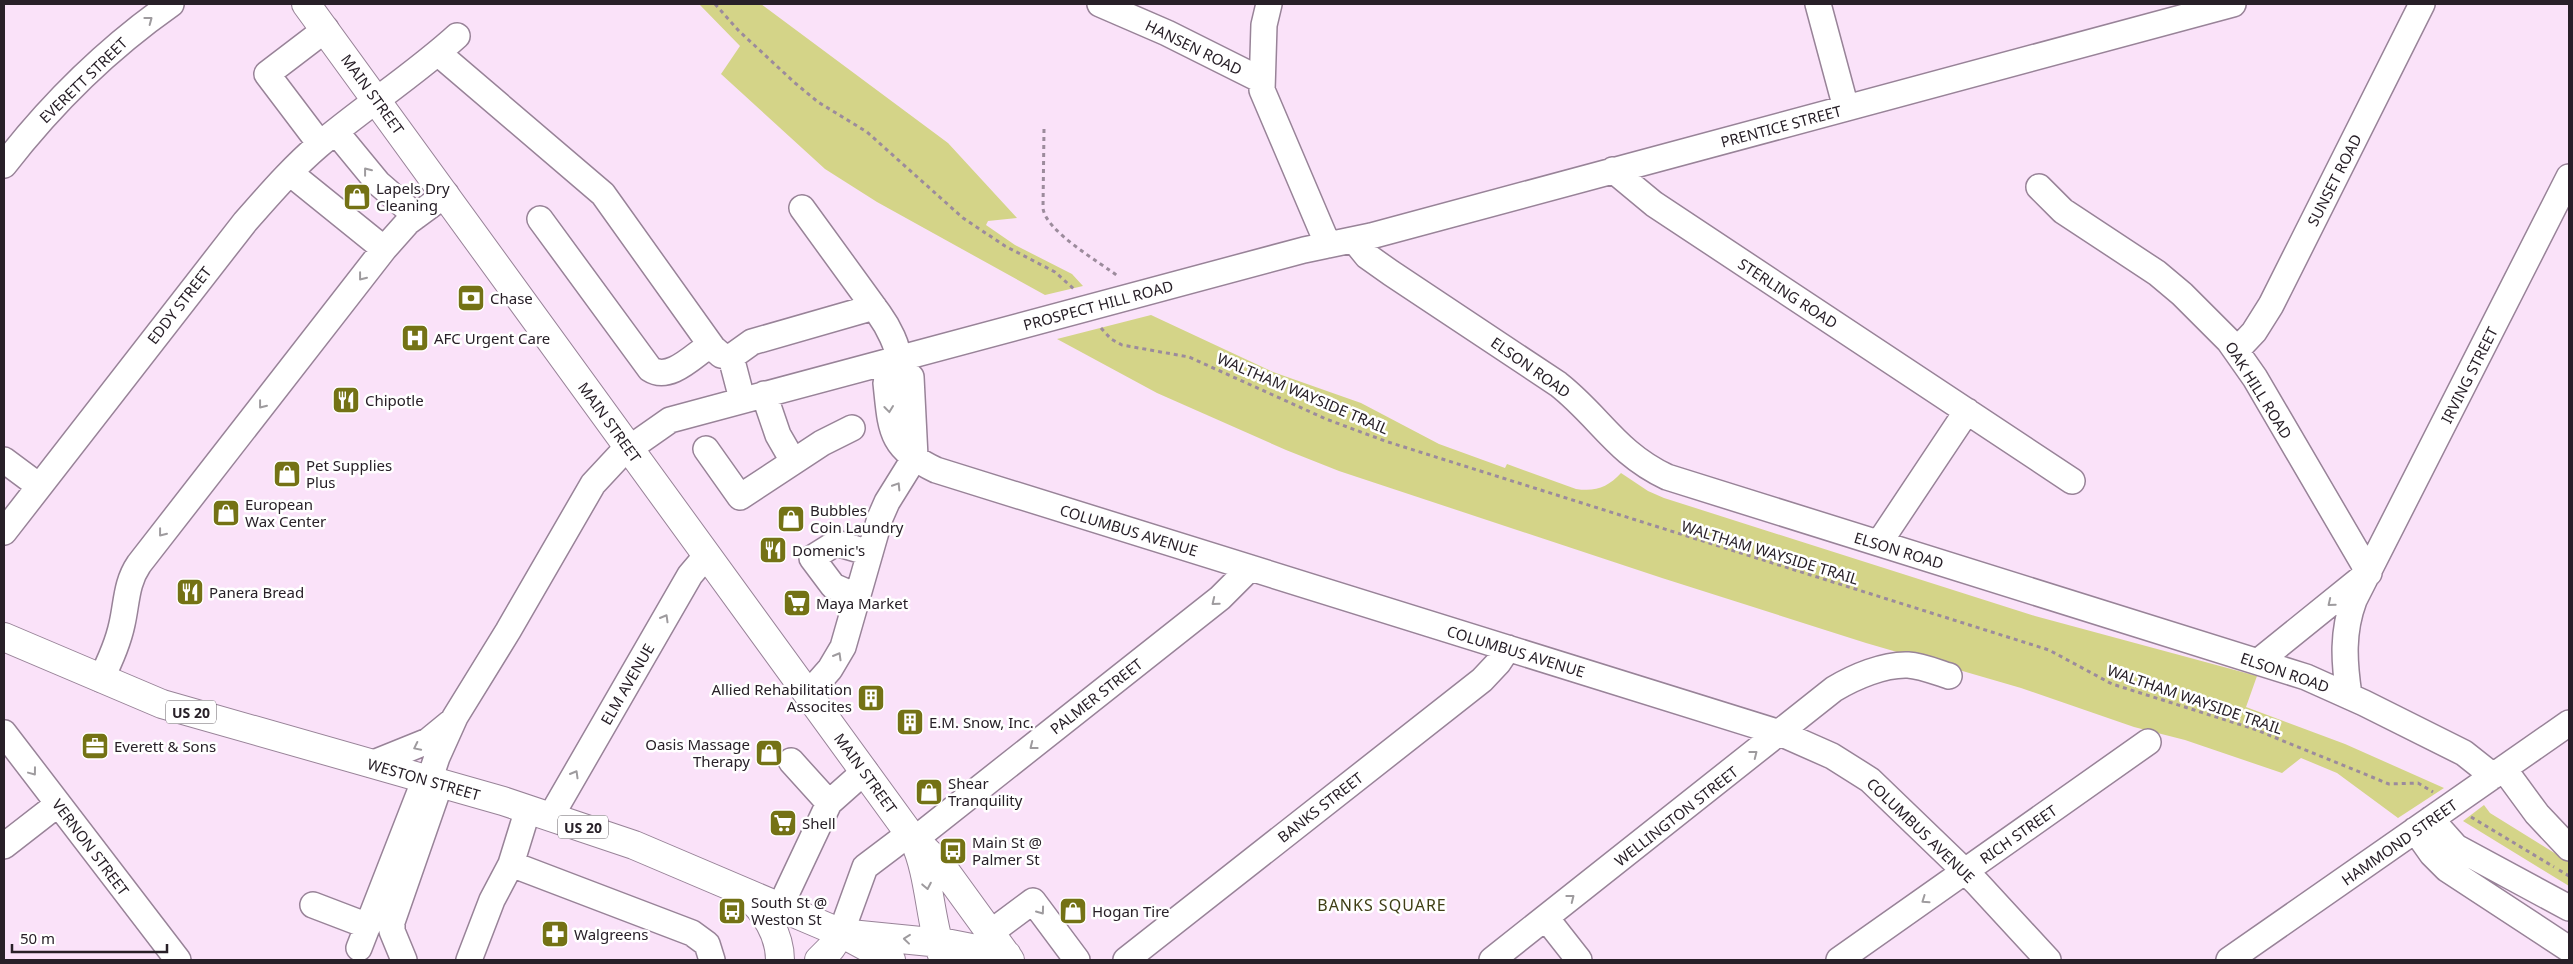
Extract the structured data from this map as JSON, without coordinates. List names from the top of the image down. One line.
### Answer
{"streets":{"main road":["MAIN STREET","US 20","WESTON STREET"],"street":["HANSEN ROAD","EVERETT STREET","PRENTICE STREET","SUNSET ROAD","STERLING ROAD","EDDY STREET","PROSPECT HILL ROAD","ELSON ROAD","IRVING STREET","OAK HILL ROAD","COLUMBUS AVENUE","ELM AVENUE","PALMER STREET","BANKS STREET","WELLINGTON STREET","RICH STREET","HAMMOND STREET","VERNON STREET"],"path":["WALTHAM WAYSIDE TRAIL"]},"crossings":[["MAIN STREET","EDDY STREET"],["MAIN STREET","PROSPECT HILL ROAD"],["MAIN STREET","ELM AVENUE"],["MAIN STREET","PALMER STREET"],["MAIN STREET","WESTON STREET"],["PRENTICE STREET","STERLING ROAD"],["PRENTICE STREET","PROSPECT HILL ROAD"],["PRENTICE STREET","ELSON ROAD"],["SUNSET ROAD","OAK HILL ROAD"],["PROSPECT HILL ROAD","COLUMBUS AVENUE"],["ELSON ROAD","IRVING STREET"],["ELSON ROAD","HAMMOND STREET"],["IRVING STREET","OAK HILL ROAD"],["WALTHAM WAYSIDE TRAIL","HAMMOND STREET"],["COLUMBUS AVENUE","PALMER STREET"],["COLUMBUS AVENUE","BANKS STREET"],["COLUMBUS AVENUE","WELLINGTON STREET"],["COLUMBUS AVENUE","RICH STREET"],["ELM AVENUE","WESTON STREET"],["PALMER STREET","WESTON STREET"]],"one_way":["EVERETT STREET","ELM AVENUE","PALMER STREET","WELLINGTON STREET","RICH STREET"],"districts":["BANKS SQUARE"],"places":{"shop":["Lapels Dry Cleaning","Pet Supplies Plus","European Wax Center","Bubbles Coin Laundry","Oasis Massage Therapy","Shear Tranquility","Hogan Tire"],"bank":["Chase"],"hospital":["AFC Urgent Care"],"restaurant":["Chipotle","Domenic's","Panera Bread"],"supermarket":["Maya Market","Shell"],"building":["Allied Rehabilitation Assocites","E.M. Snow, Inc."],"office":["Everett & Sons"],"bus stop":["Main St @ Palmer St","South St @ Weston St"],"pharmacy":["Walgreens"]},"scale_bar":"50 m"}
